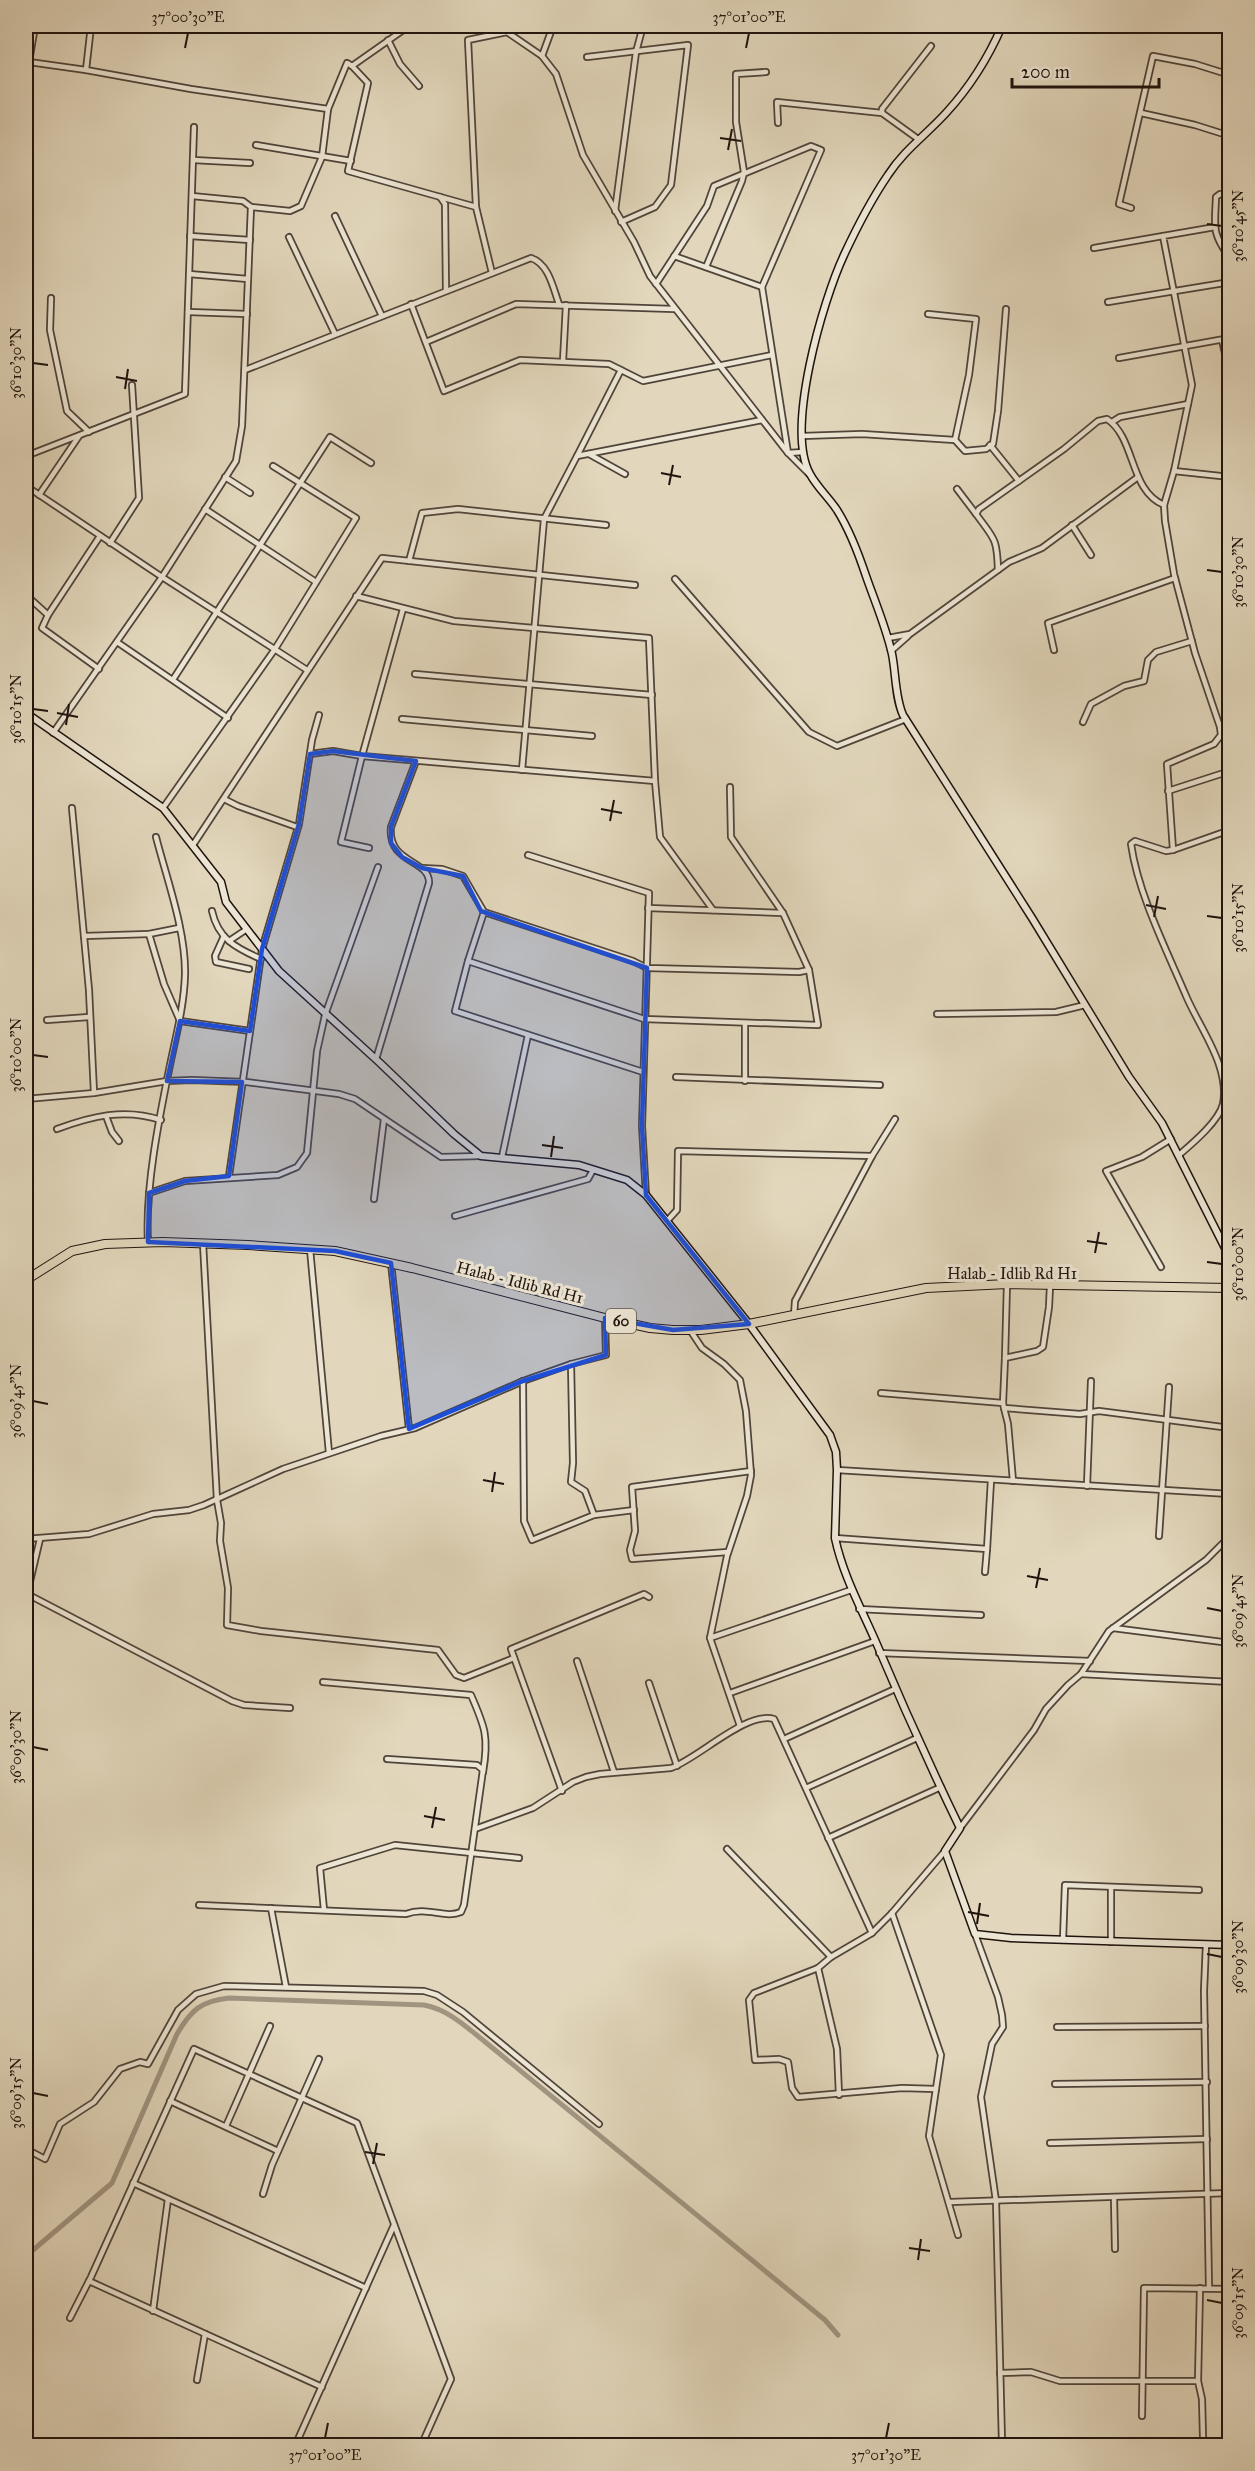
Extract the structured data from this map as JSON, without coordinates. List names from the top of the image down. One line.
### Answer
{"streets":{"highway":["Halab - Idlib Rd H1","60"]},"scale_bar":"200 m","coordinates":["37°00'30\"E","37°01'00\"E","36°10'45\"N","36°10'30\"N","36°10'15\"N","36°10'00\"N","36°09'45\"N","36°09'30\"N","36°09'15\"N","37°01'30\"E"]}
